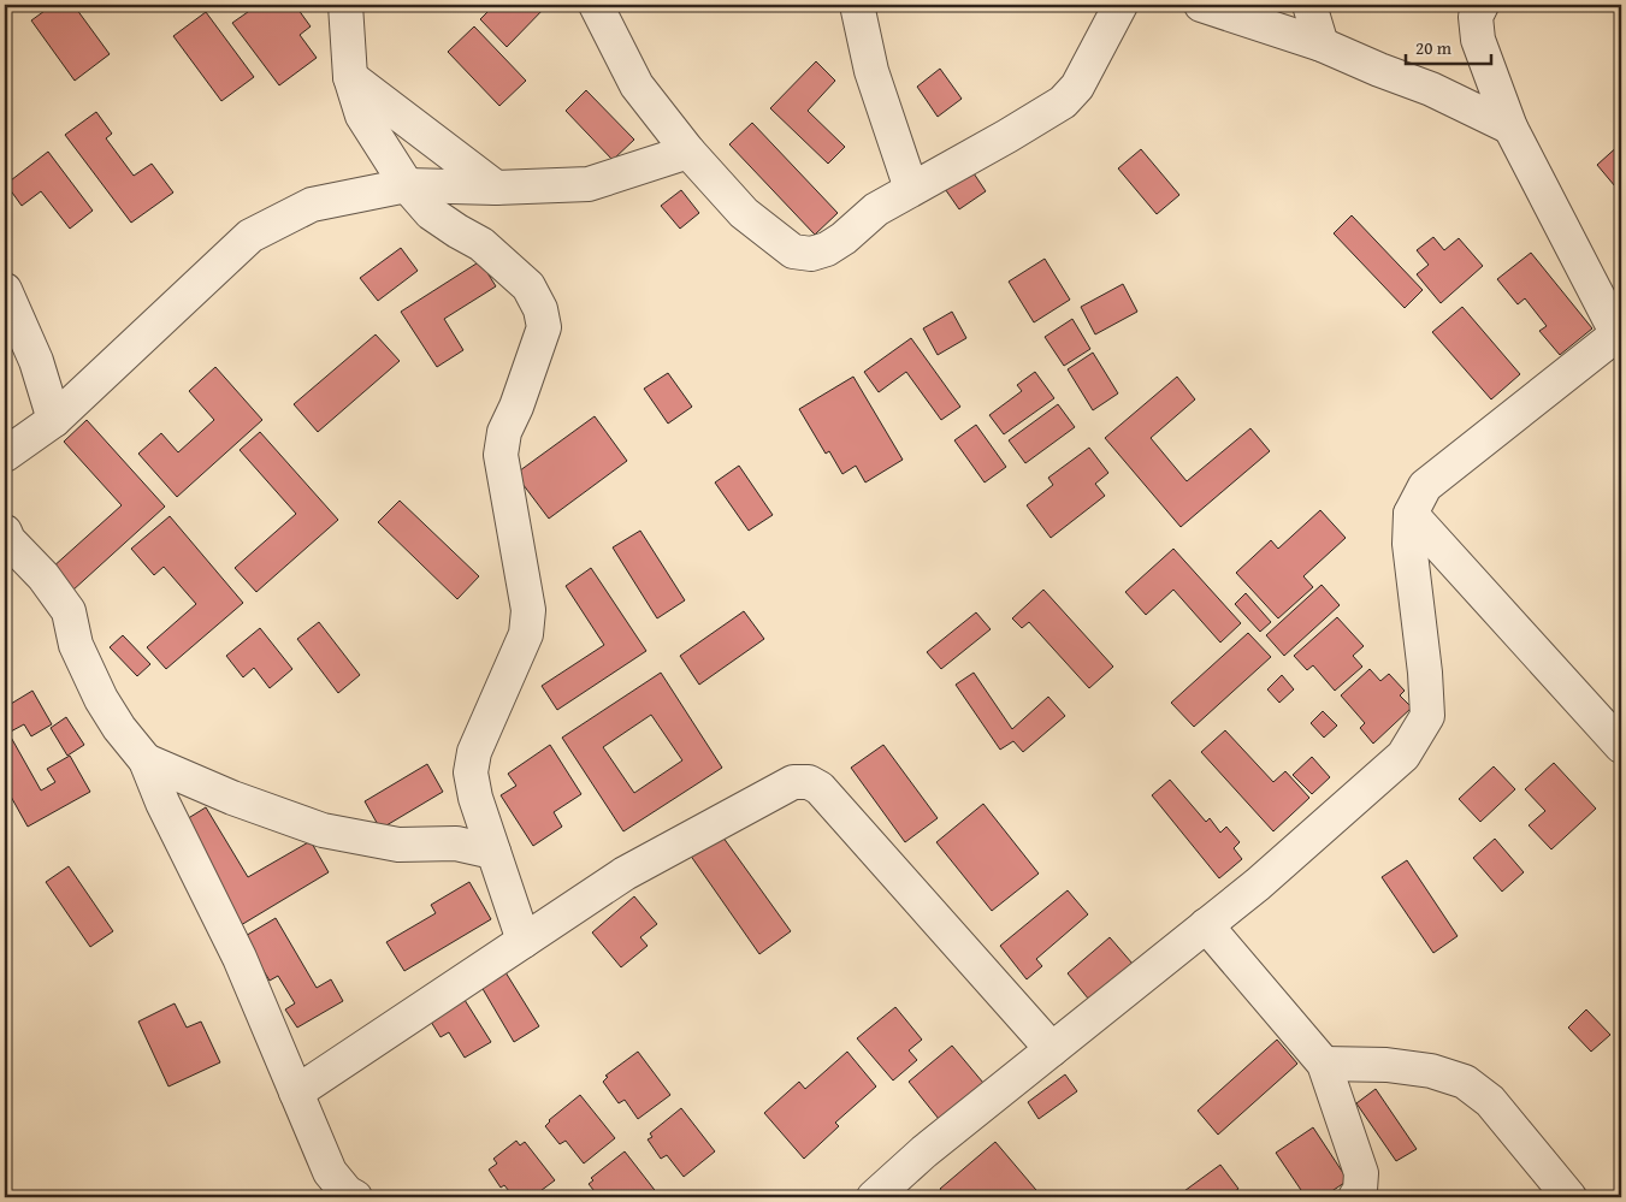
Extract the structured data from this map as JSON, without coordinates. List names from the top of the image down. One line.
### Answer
{"scale_bar":"20 m"}
